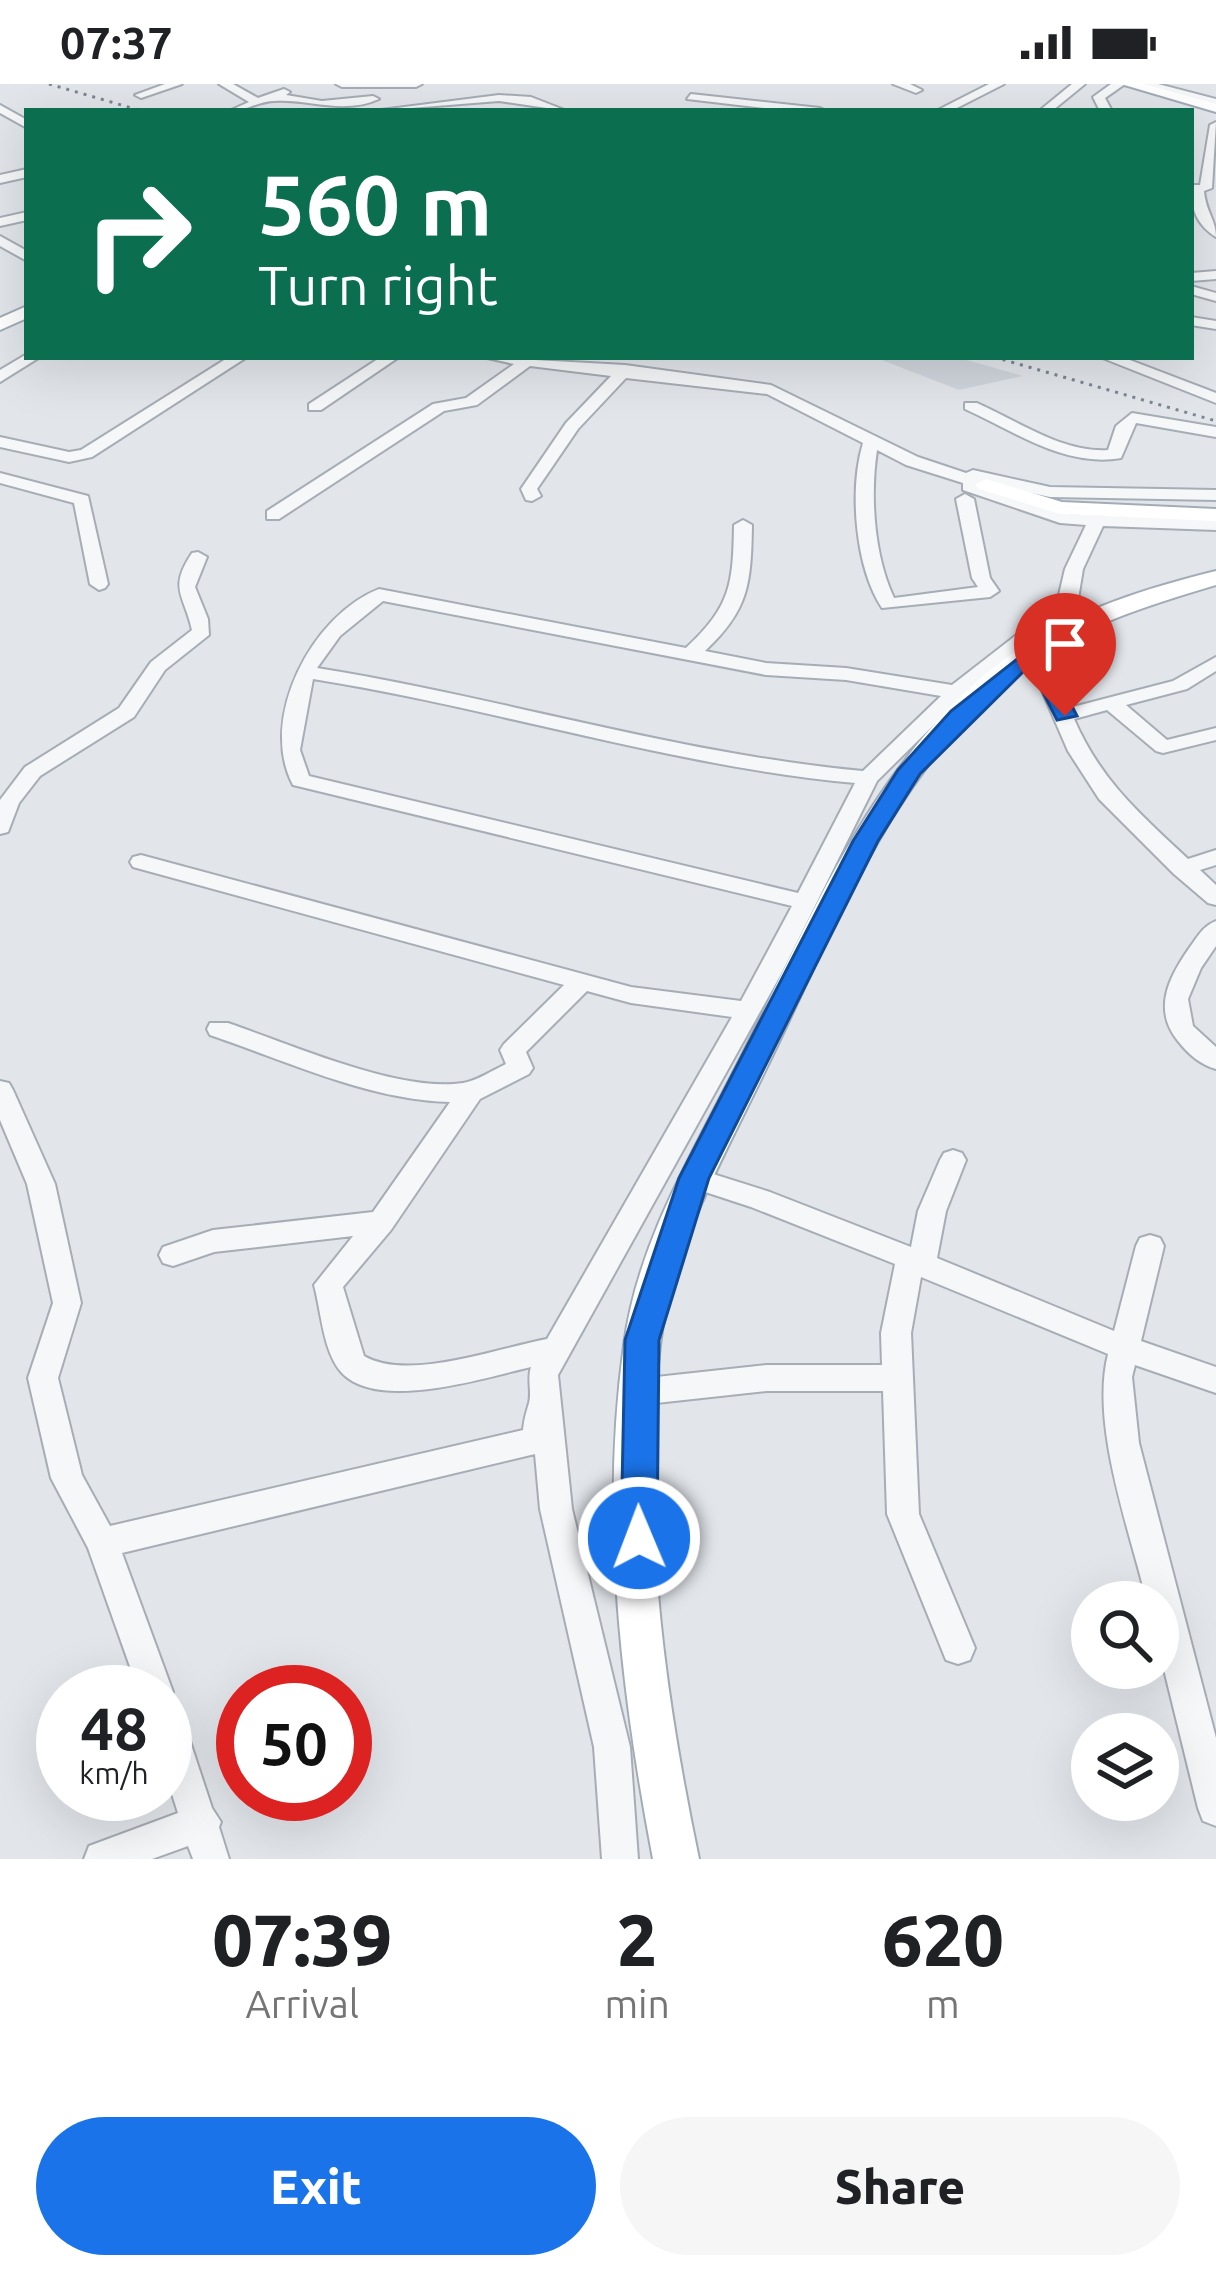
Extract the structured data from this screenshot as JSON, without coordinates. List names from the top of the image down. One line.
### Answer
{"page":{"status":"07:37","turn":["560 m","Turn right"],"speed":"48 km/h","limit":"50","eta":["07:39","Arrival","2","min","620","m"],"buttons":["Exit","Share"]}}
